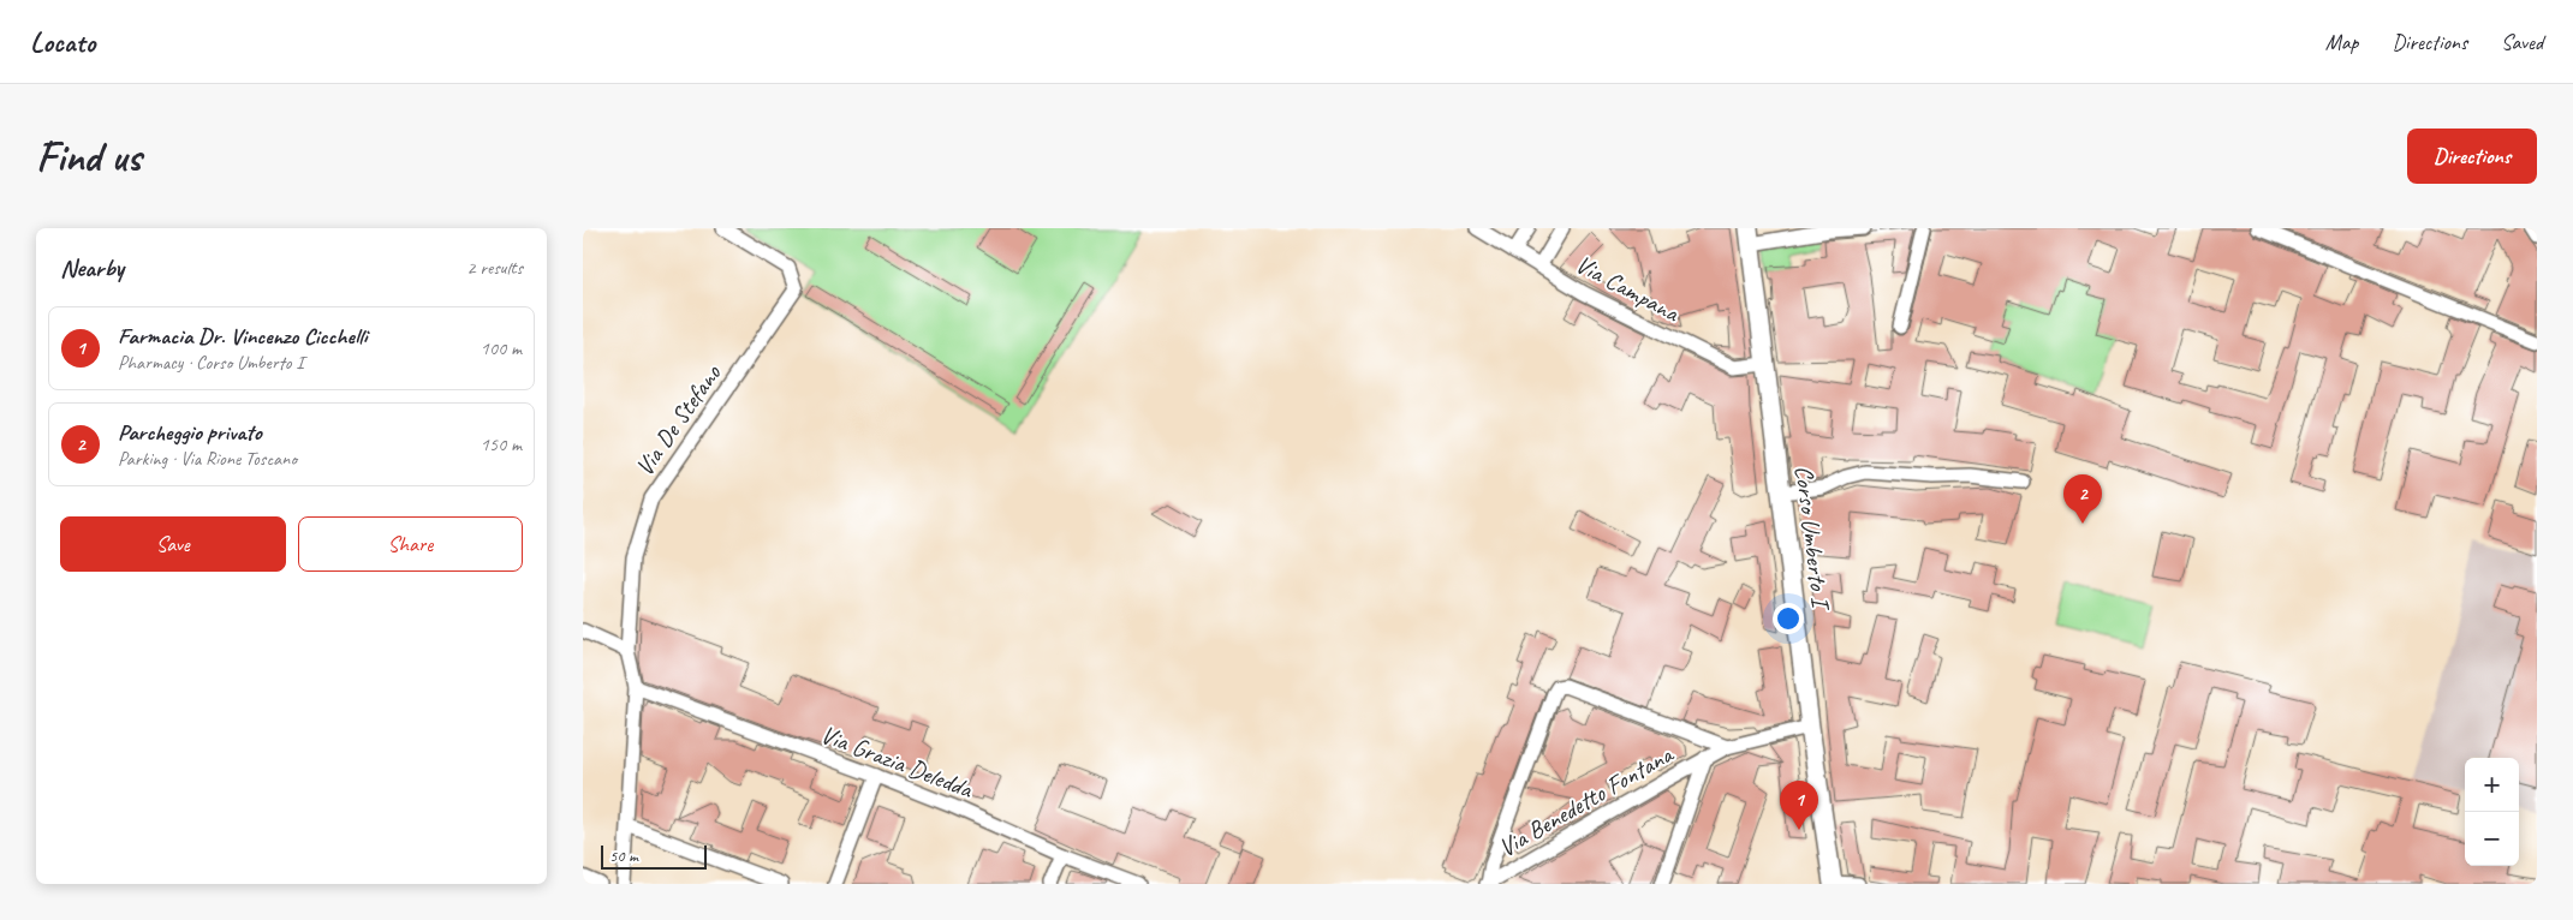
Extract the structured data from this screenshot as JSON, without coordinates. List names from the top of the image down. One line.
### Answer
{"streets":{"main road":["Corso Umberto I"],"street":["Via Campana","Via De Stefano","Via Grazia Deledda","Via Benedetto Fontana"]},"crossings":[["Via Campana","Corso Umberto I"],["Via De Stefano","Via Grazia Deledda"],["Corso Umberto I","Via Benedetto Fontana"]],"scale_bar":"50 m","page":{"header":"Locato","nav":["Map","Directions","Saved"],"buttons":["Directions",["Save","Share"]],"title":"Find us","heading":["Nearby","2 results"],"list":[{"mark":"1","name":"Farmacia Dr. Vincenzo Cicchelli","note":"Pharmacy · Corso Umberto I","value":"100 m"},{"mark":"2","name":"Parcheggio privato","note":"Parking · Via Rione Toscano","value":"150 m"}],"pins":["2","1"],"map_buttons":["+","−"],"scale":"50 m"}}
